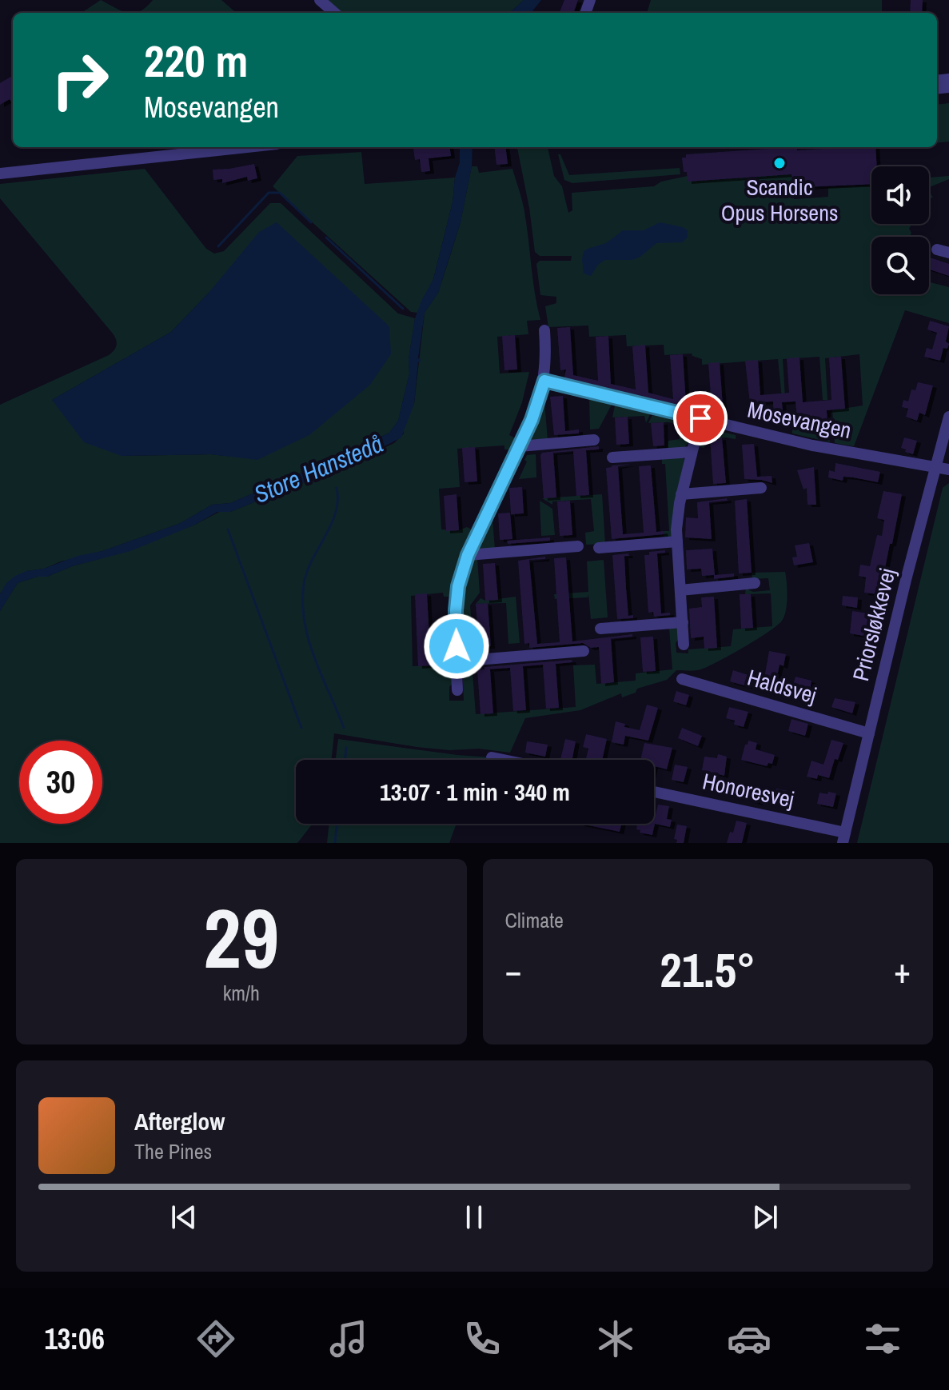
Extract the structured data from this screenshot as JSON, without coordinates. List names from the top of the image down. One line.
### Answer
{"streets":{"street":["Mosevangen","Priorsløkkevej","Haldsvej","Honoresvej"]},"crossings":[["Mosevangen","Priorsløkkevej"],["Priorsløkkevej","Haldsvej"],["Priorsløkkevej","Honoresvej"]],"water":["Store Hanstedå"],"places":["Scandic Opus Horsens"],"page":{"turn":["220 m","Mosevangen"],"limit":"30","trip":"13:07 · 1 min · 340 m","tile":[["29","km/h"],"Climate"],"heat":["−","21.5°","+"],"song":["Afterglow","The Pines"],"tabs":"13:06"}}
